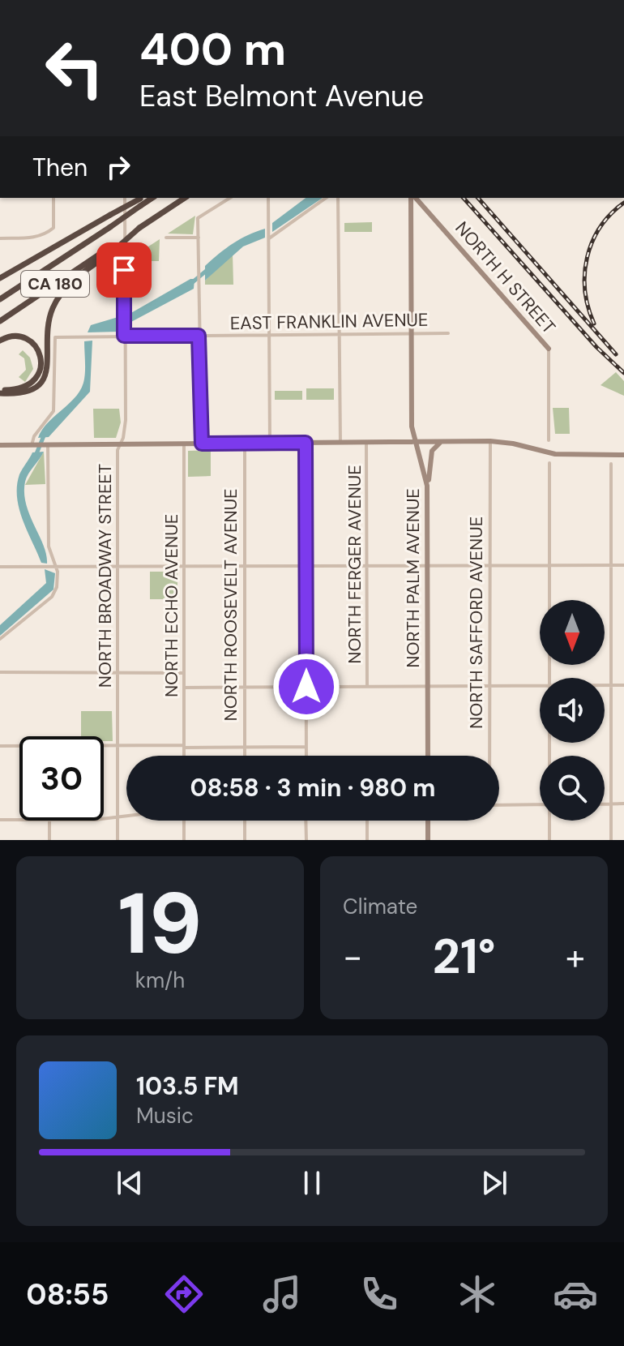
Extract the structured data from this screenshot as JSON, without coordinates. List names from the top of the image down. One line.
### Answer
{"streets":{"highway":["CA 180"],"main road":["NORTH H STREET","NORTH PALM AVENUE"],"street":["EAST FRANKLIN AVENUE","NORTH FERGER AVENUE","NORTH BROADWAY STREET","NORTH ROOSEVELT AVENUE","NORTH ECHO AVENUE","NORTH SAFFORD AVENUE"]},"crossings":[["EAST FRANKLIN AVENUE","NORTH FERGER AVENUE"],["EAST FRANKLIN AVENUE","NORTH BROADWAY STREET"],["EAST FRANKLIN AVENUE","NORTH PALM AVENUE"]],"north":"bottom","page":{"turn":["400 m","East Belmont Avenue"],"then":"Then","limit":"30","trip":"08:58 · 3 min · 980 m","tile":[["19","km/h"],"Climate"],"heat":["−","21°","+"],"song":["103.5 FM","Music"],"tabs":"08:55"}}
